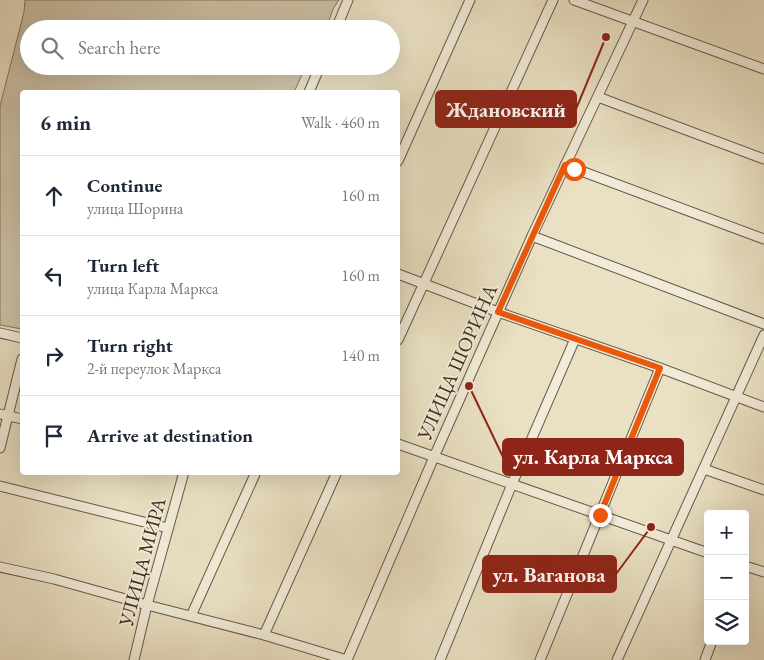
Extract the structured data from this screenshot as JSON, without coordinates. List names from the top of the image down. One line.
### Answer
{"streets":{"street":["УЛИЦА ШОРИНА","УЛИЦА МИРА"]},"places":["Ждановский","ул. Карла Маркса","ул. Ваганова"],"page":{"search":"Search here","heading":["6 min","Walk · 460 m"],"list":[["Continue","улица Шорина","160 m"],["Turn left","улица Карла Маркса","160 m"],["Turn right","2-й переулок Маркса","140 m"],"Arrive at destination"],"map_buttons":["+","−"]}}
